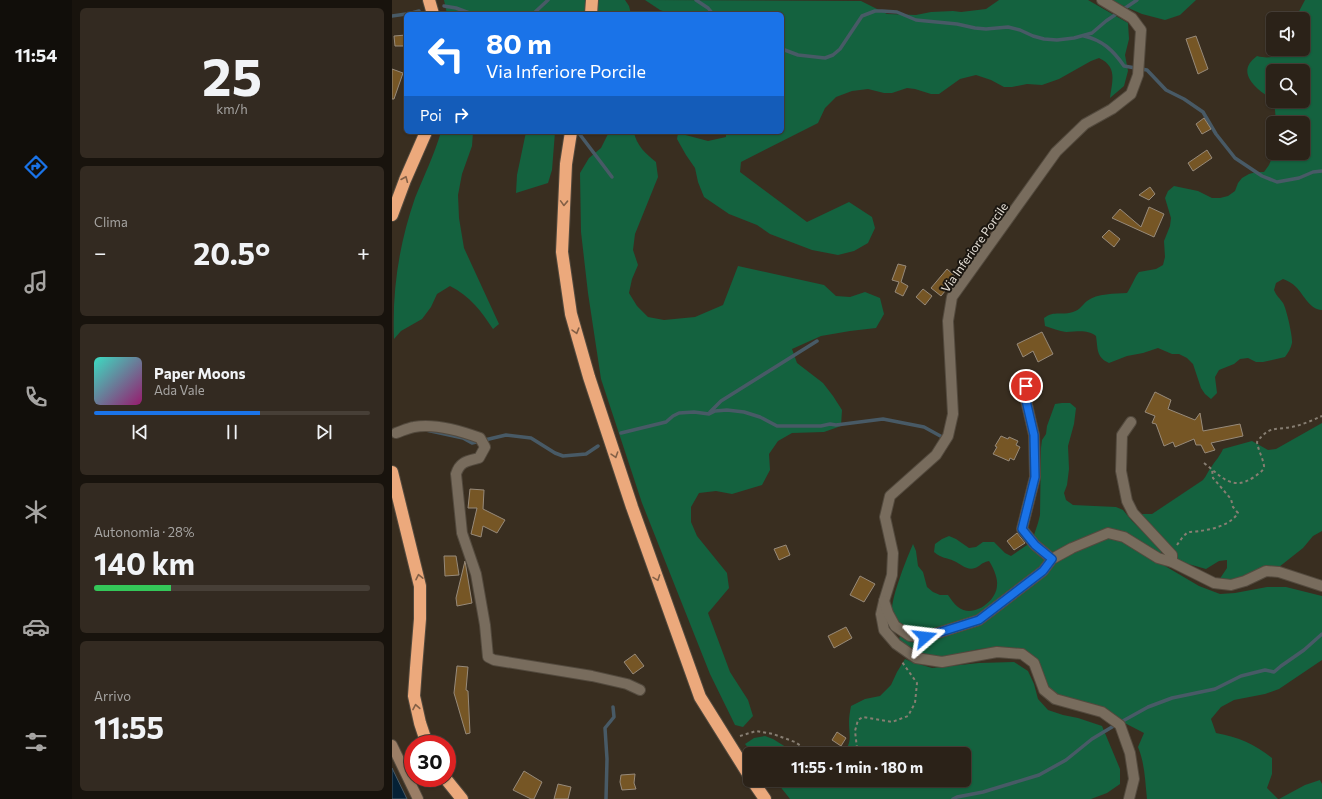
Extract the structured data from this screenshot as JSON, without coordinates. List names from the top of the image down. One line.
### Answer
{"streets":{"street":["Via Inferiore Porcile"]},"page":{"tabs":"11:54","tile":[["25","km/h"],"Clima",["Autonomia · 28%","140 km"],["Arrivo","11:55"]],"turn":["80 m","Via Inferiore Porcile"],"then":"Poi","heat":["−","20.5°","+"],"song":["Paper Moons","Ada Vale"],"limit":"30","trip":"11:55 · 1 min · 180 m"}}
